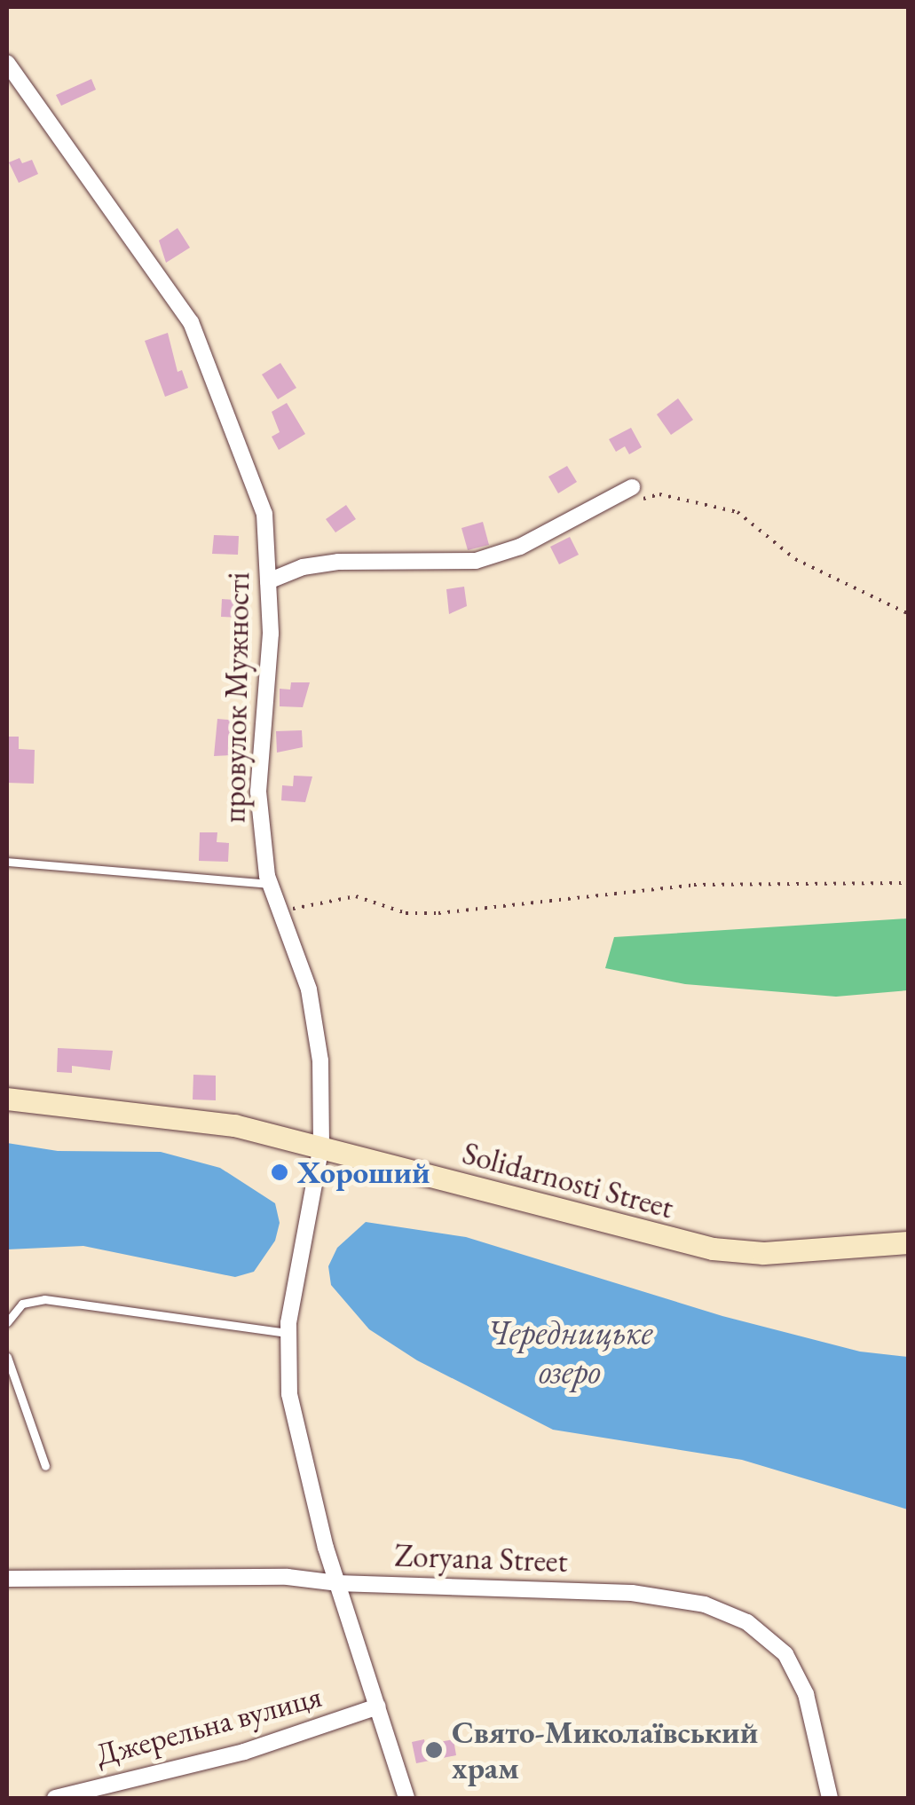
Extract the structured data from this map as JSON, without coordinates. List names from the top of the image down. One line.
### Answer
{"streets":{"main road":["Solidarnosti Street"],"street":["провулок Мужності","Zoryana Street","Джерельна вулиця"]},"crossings":[["провулок Мужності","Solidarnosti Street"],["провулок Мужності","Zoryana Street"],["провулок Мужності","Джерельна вулиця"]],"water":["Чередницьке озеро"],"places":["Хороший","Свято-Миколаївський храм"]}
